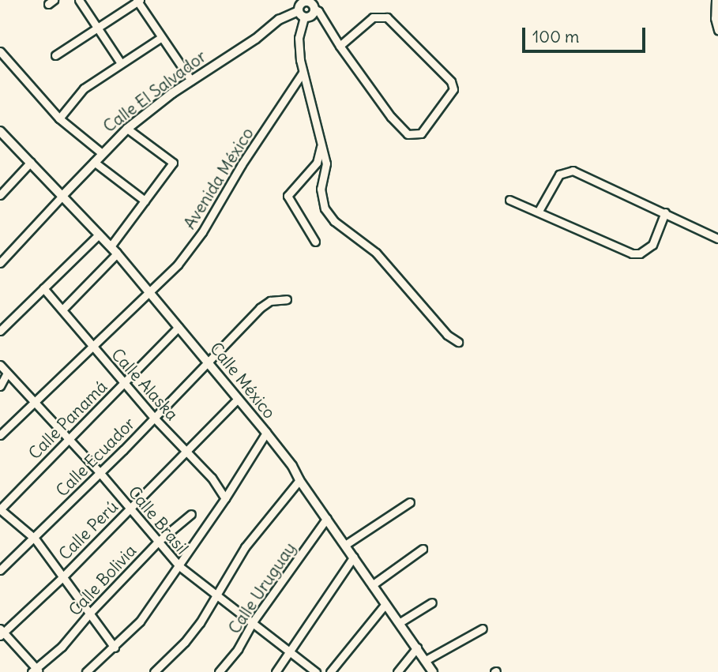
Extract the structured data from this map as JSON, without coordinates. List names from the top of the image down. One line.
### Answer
{"streets":{"street":["Calle El Salvador","Avenida México","Calle México","Calle Alaska","Calle Panamá","Calle Ecuador","Calle Brasil","Calle Perú","Calle Bolivia","Calle Uruguay"]},"crossings":[["Calle El Salvador","Calle México"],["Avenida México","Calle México"],["Avenida México","Calle Alaska"],["Avenida México","Calle Brasil"],["Calle México","Calle Panamá"],["Calle México","Calle Ecuador"],["Calle México","Calle Perú"],["Calle México","Calle Uruguay"],["Calle Alaska","Calle Panamá"],["Calle Alaska","Calle Ecuador"],["Calle Alaska","Calle Perú"],["Calle Panamá","Calle Brasil"],["Calle Ecuador","Calle Brasil"],["Calle Brasil","Calle Perú"],["Calle Brasil","Calle Bolivia"],["Calle Brasil","Calle Uruguay"]],"scale_bar":"100 m"}
